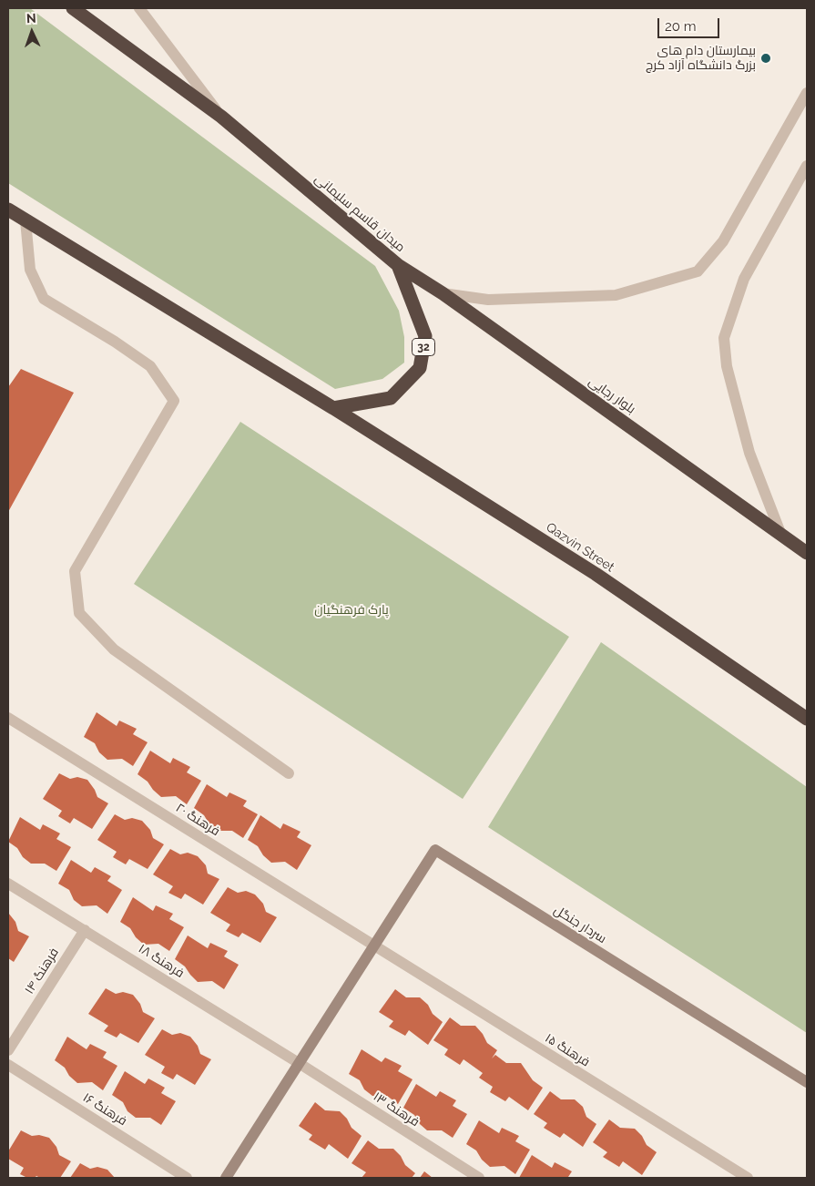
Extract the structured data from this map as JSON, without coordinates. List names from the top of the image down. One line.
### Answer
{"streets":{"highway":["میدان قاسم سلیمانی","32","بلوار رجایی","Qazvin Street"],"street":["فرهنگ ۲۰","سردار جنگل","فرهنگ ۱۸","فرهنگ ۱۴","فرهنگ ۱۵","فرهنگ ۱۶","فرهنگ ۱۳"]},"crossings":[["میدان قاسم سلیمانی","بلوار رجایی"],["میدان قاسم سلیمانی","Qazvin Street"],["فرهنگ ۲۰","سردار جنگل"],["فرهنگ ۲۰","فرهنگ ۱۵"],["سردار جنگل","فرهنگ ۱۵"],["فرهنگ ۱۸","فرهنگ ۱۴"],["فرهنگ ۱۸","فرهنگ ۱۳"]],"parks":["پارک فرهنگیان"],"places":["بیمارستان دام های بزرگ دانشگاه آزاد کرج"],"scale_bar":"20 m","north":"top"}
